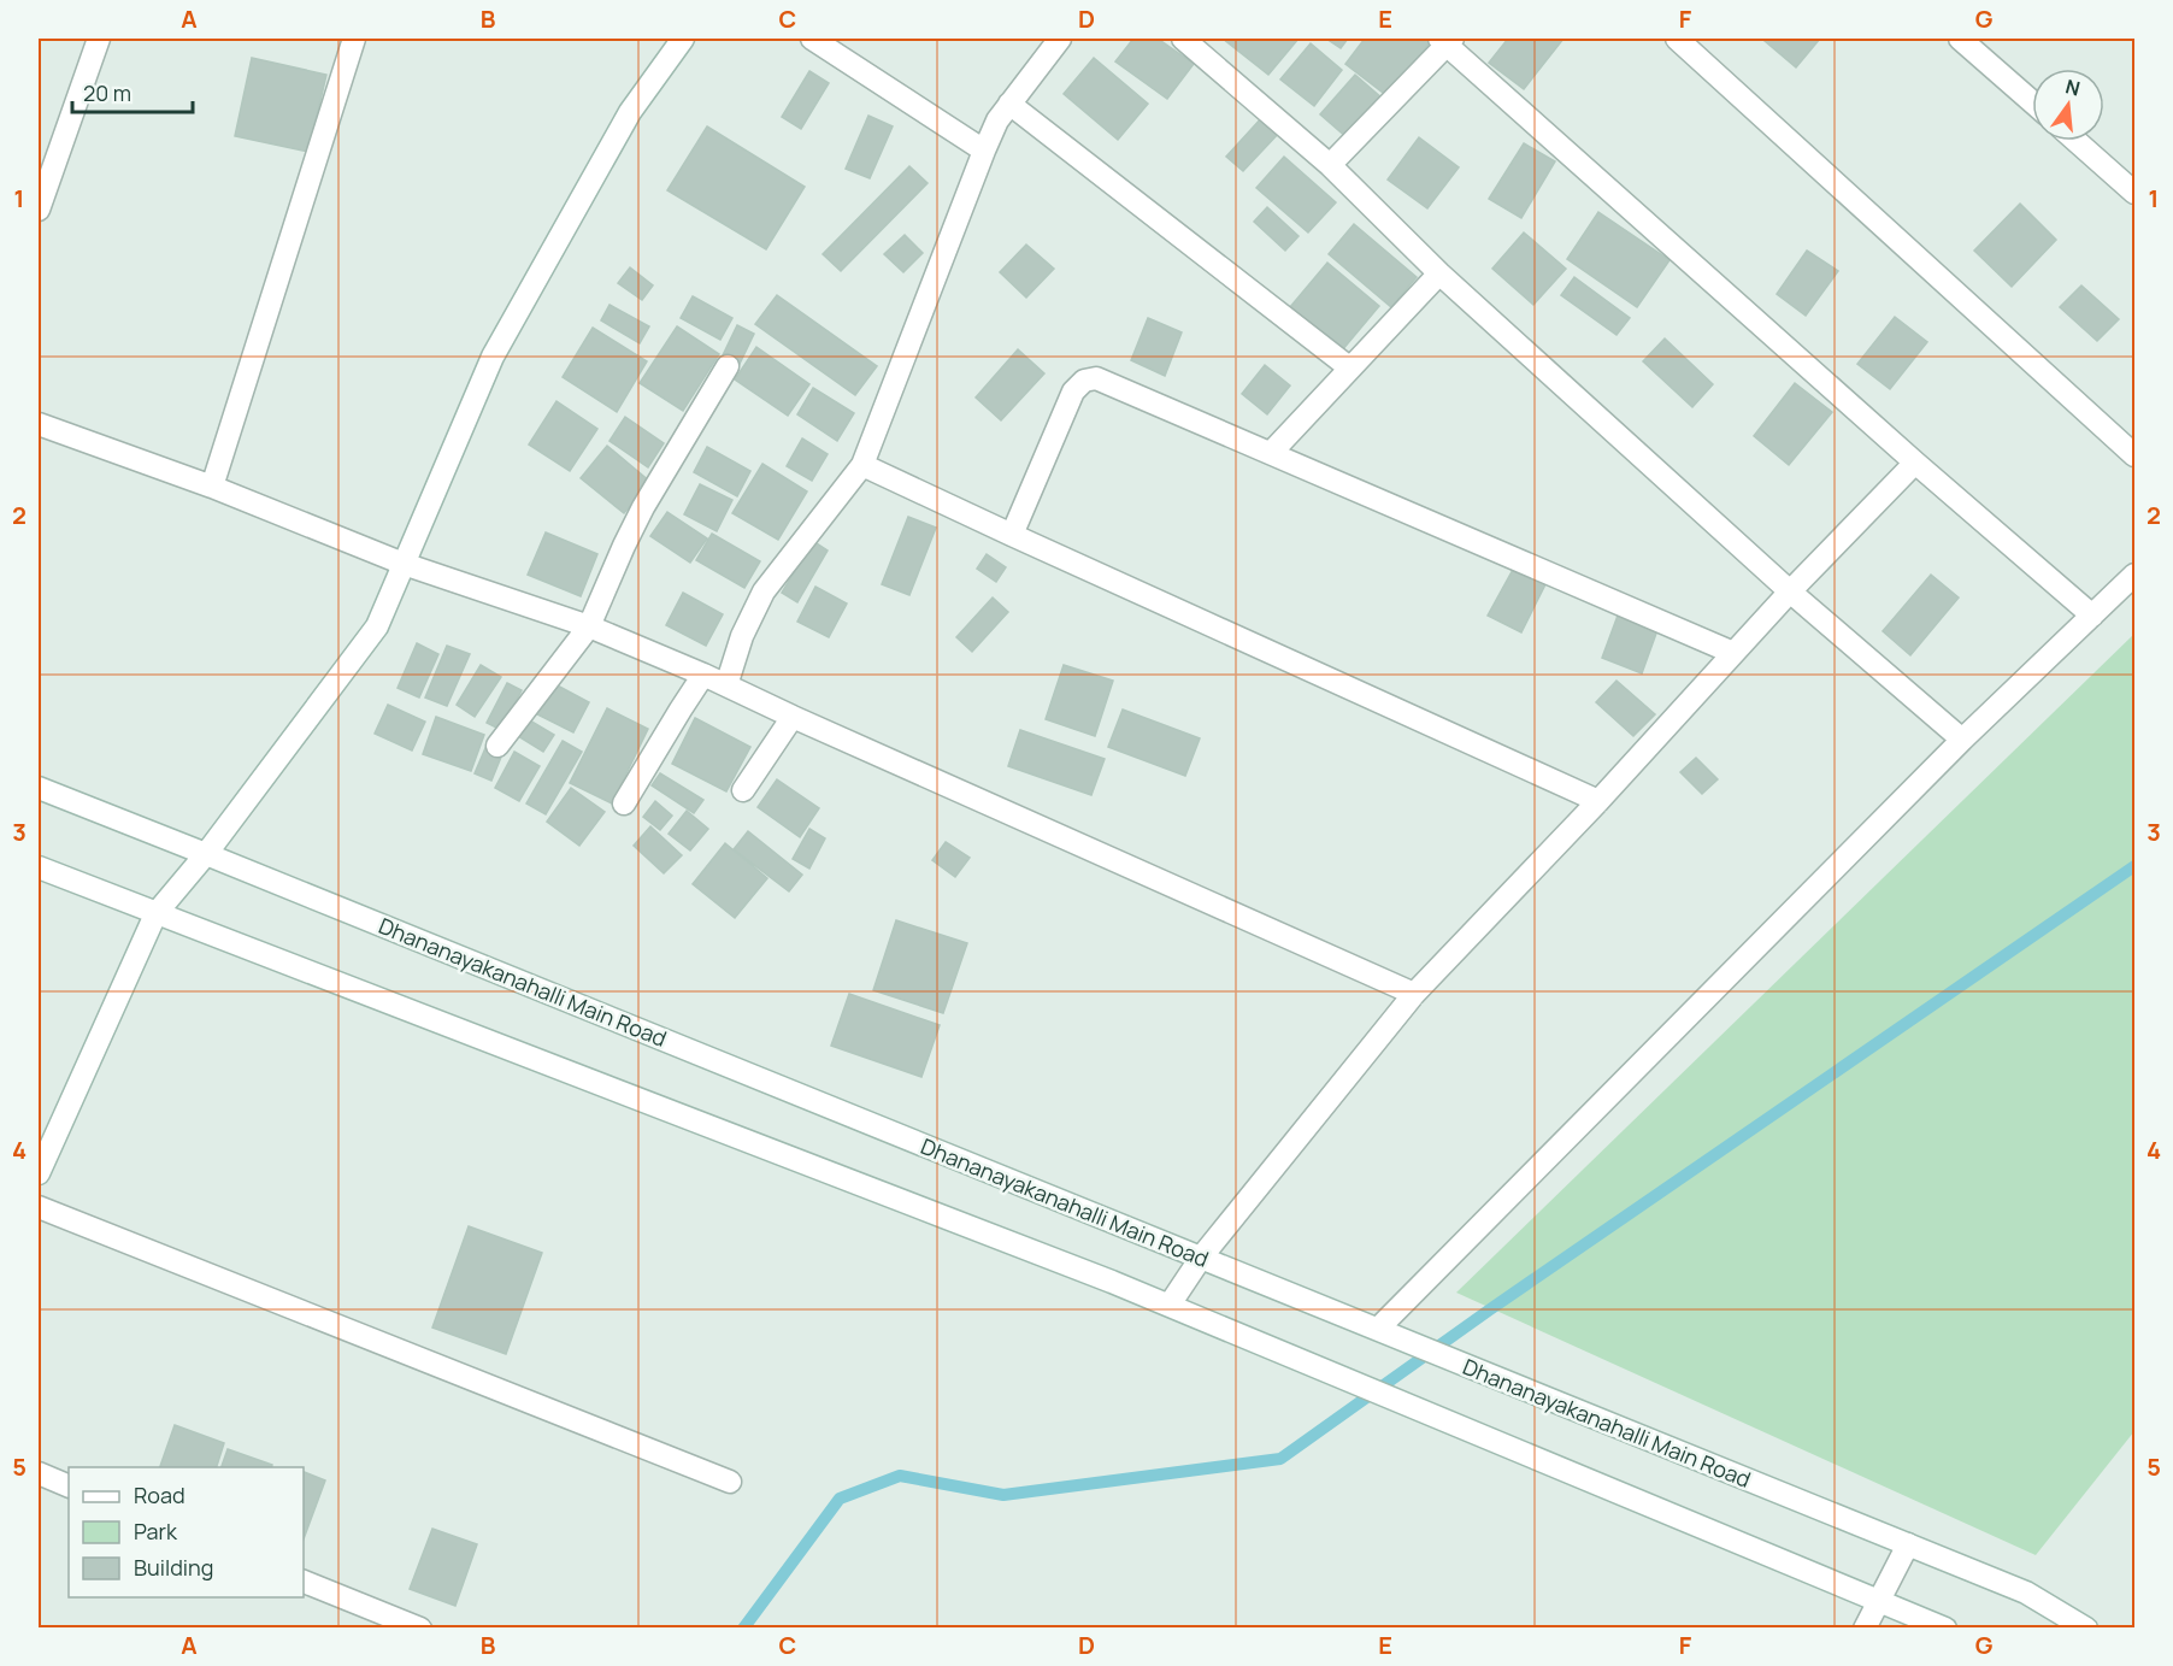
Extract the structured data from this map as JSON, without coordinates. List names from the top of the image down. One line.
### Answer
{"streets":{"street":["Dhananayakanahalli Main Road"]},"legend":["Road","Park","Building"],"scale_bar":"20 m","north":"top","grid":{"columns":["A","B","C","D","E","F","G"],"rows":["1","2","3","4","5"]}}
